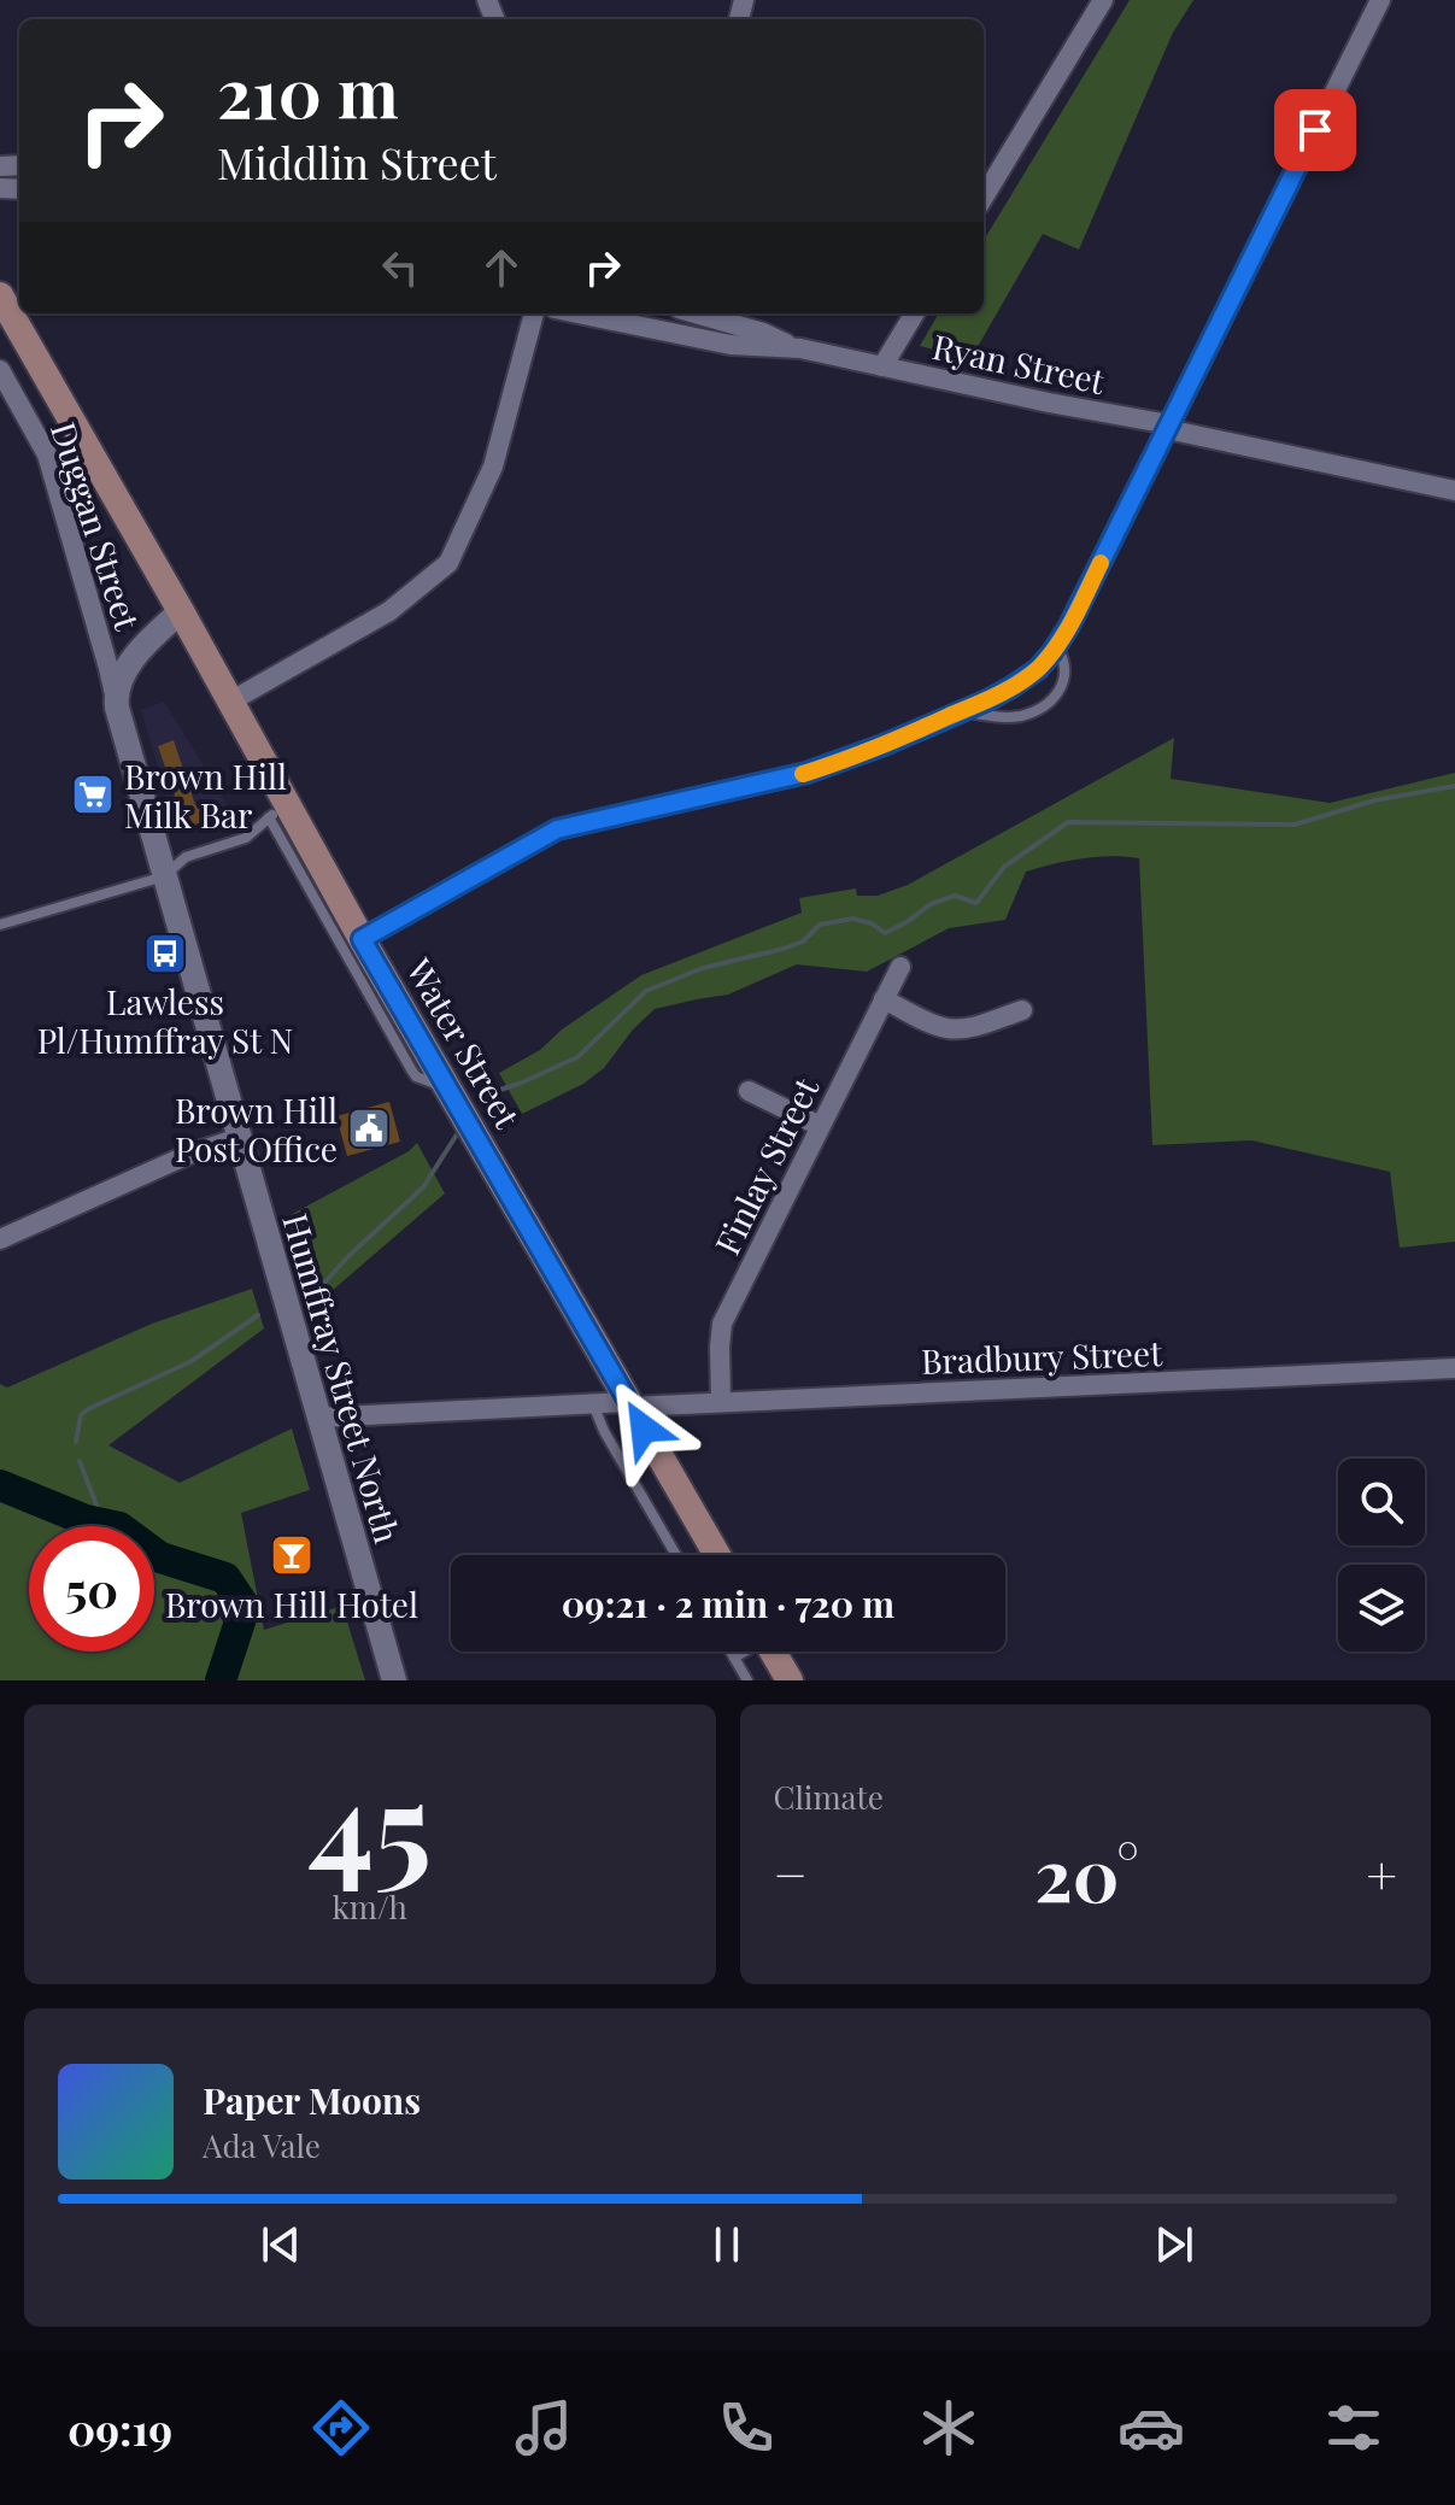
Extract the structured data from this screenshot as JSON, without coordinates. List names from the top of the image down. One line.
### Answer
{"streets":{"main road":["Water Street"],"street":["Ryan Street","Duggan Street","Finlay Street","Bradbury Street","Humffray Street North"]},"crossings":[["Duggan Street","Humffray Street North"],["Water Street","Bradbury Street"],["Finlay Street","Bradbury Street"],["Bradbury Street","Humffray Street North"]],"places":{"supermarket":["Brown Hill Milk Bar"],"bus stop":["Lawless Pl/Humffray St N"],"public building":["Brown Hill Post Office"],"bar":["Brown Hill Hotel"]},"page":{"turn":["210 m","Middlin Street"],"limit":"50","trip":"09:21 · 2 min · 720 m","tile":[["45","km/h"],"Climate"],"heat":["−","20°","+"],"song":["Paper Moons","Ada Vale"],"tabs":"09:19"}}
